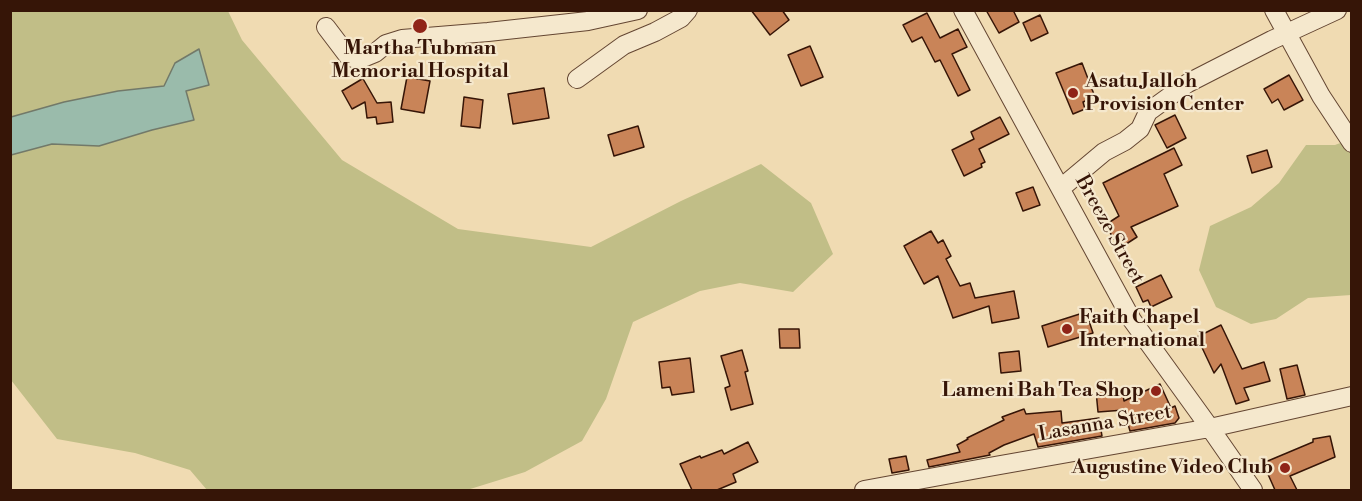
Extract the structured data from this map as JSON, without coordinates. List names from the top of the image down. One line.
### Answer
{"streets":{"street":["Breeze Street","Lasanna Street"]},"crossings":[["Breeze Street","Lasanna Street"]],"places":["Martha Tubman Memorial Hospital","Asatu Jalloh Provision Center","Faith Chapel International","Lameni Bah Tea Shop","Augustine Video Club"]}
